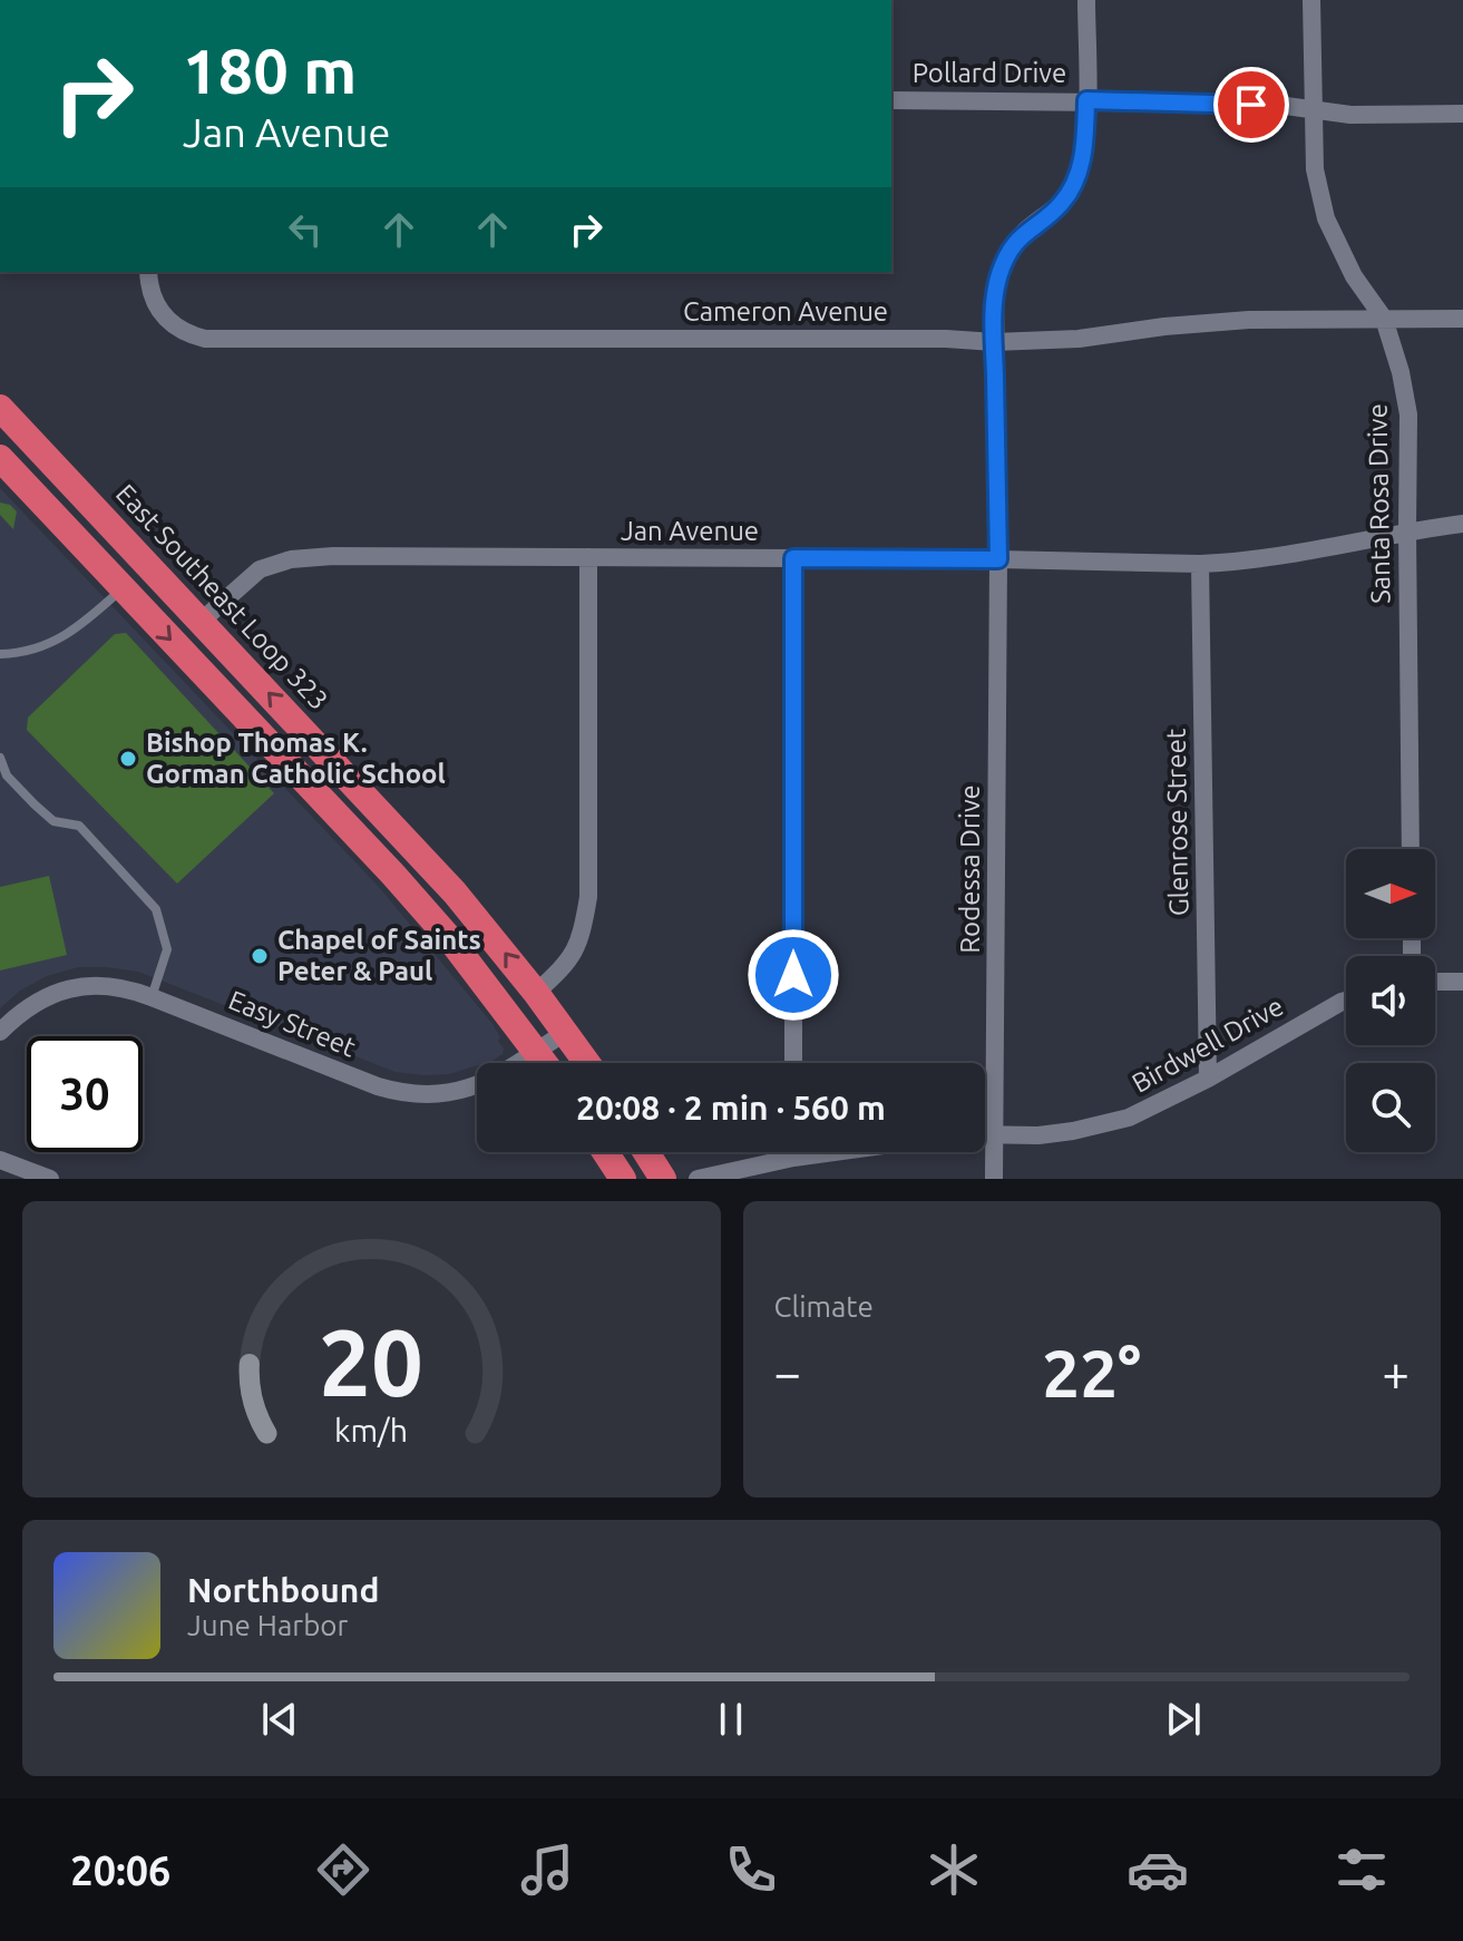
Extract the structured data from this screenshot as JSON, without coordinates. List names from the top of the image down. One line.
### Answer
{"streets":{"highway":["East Southeast Loop 323"],"street":["Pollard Drive","Cameron Avenue","Santa Rosa Drive","Jan Avenue","Glenrose Street","Rodessa Drive","Easy Street","Birdwell Drive"]},"crossings":[["Pollard Drive","Santa Rosa Drive"],["Pollard Drive","Rodessa Drive"],["Cameron Avenue","Santa Rosa Drive"],["Cameron Avenue","Rodessa Drive"],["Santa Rosa Drive","Jan Avenue"],["Jan Avenue","East Southeast Loop 323"],["Jan Avenue","Glenrose Street"],["Jan Avenue","Rodessa Drive"],["East Southeast Loop 323","Easy Street"],["Glenrose Street","Birdwell Drive"],["Rodessa Drive","Birdwell Drive"]],"places":["Bishop Thomas K. Gorman Catholic School","Chapel of Saints Peter & Paul"],"north":"right","page":{"turn":["180 m","Jan Avenue"],"limit":"30","trip":"20:08 · 2 min · 560 m","tile":"Climate","heat":["−","22°","+"],"song":["Northbound","June Harbor"],"tabs":"20:06","gauge":["20","km/h"]}}
